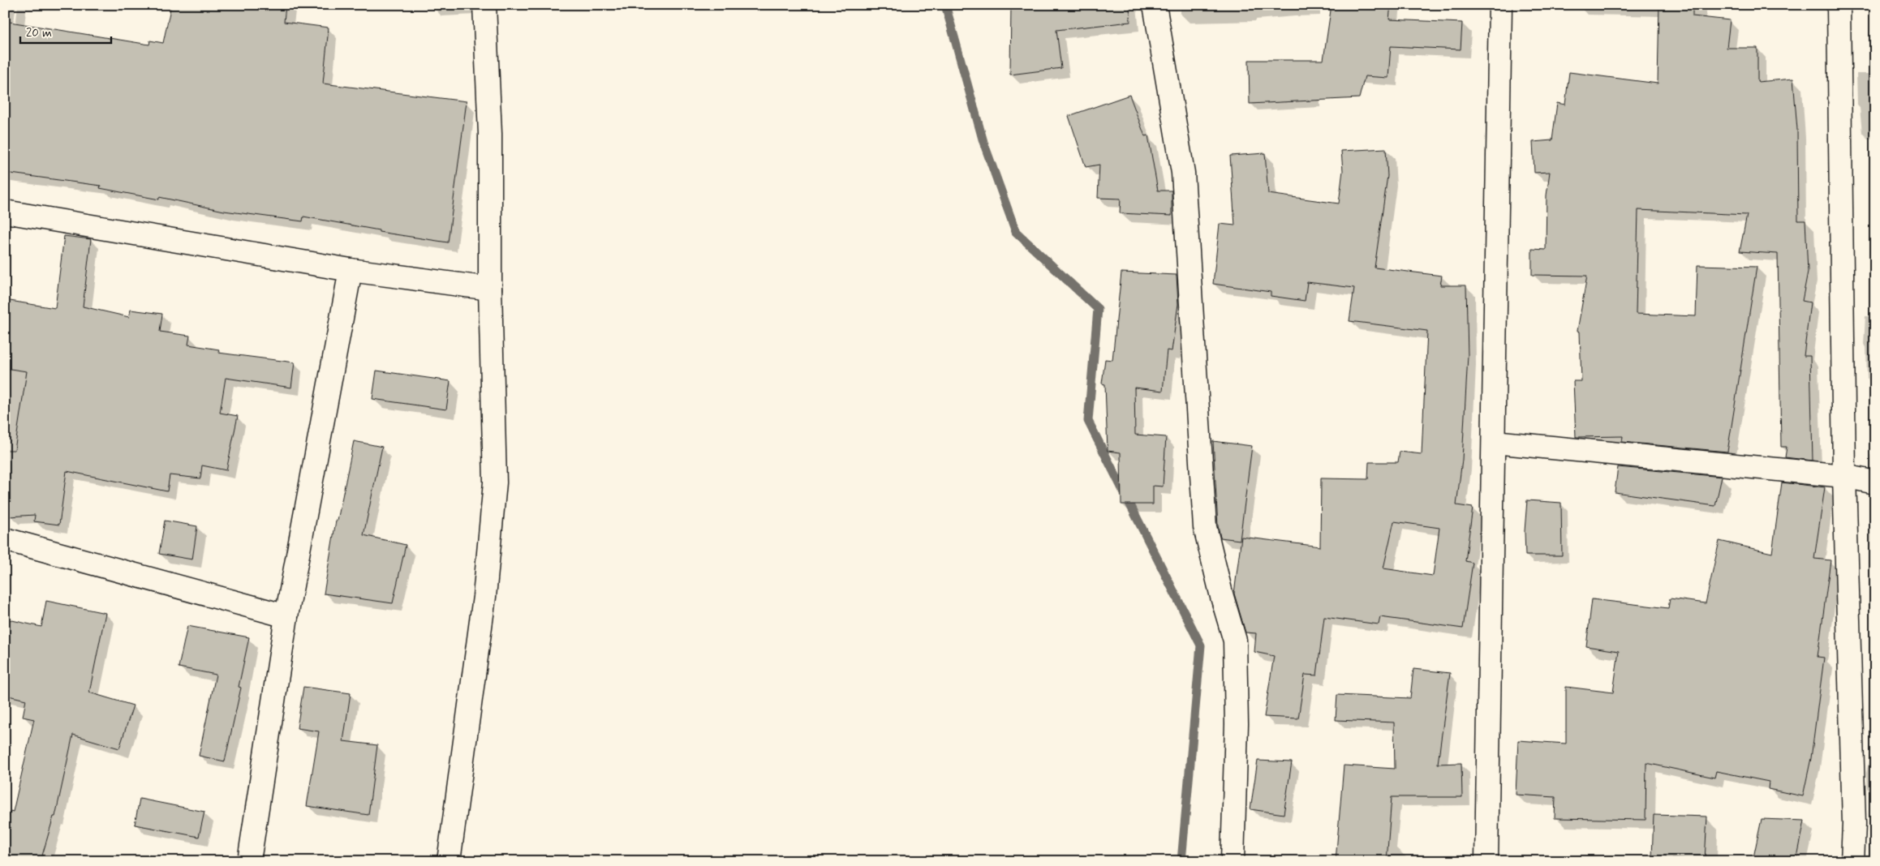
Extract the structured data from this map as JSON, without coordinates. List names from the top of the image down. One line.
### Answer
{"scale_bar":"20 m"}
